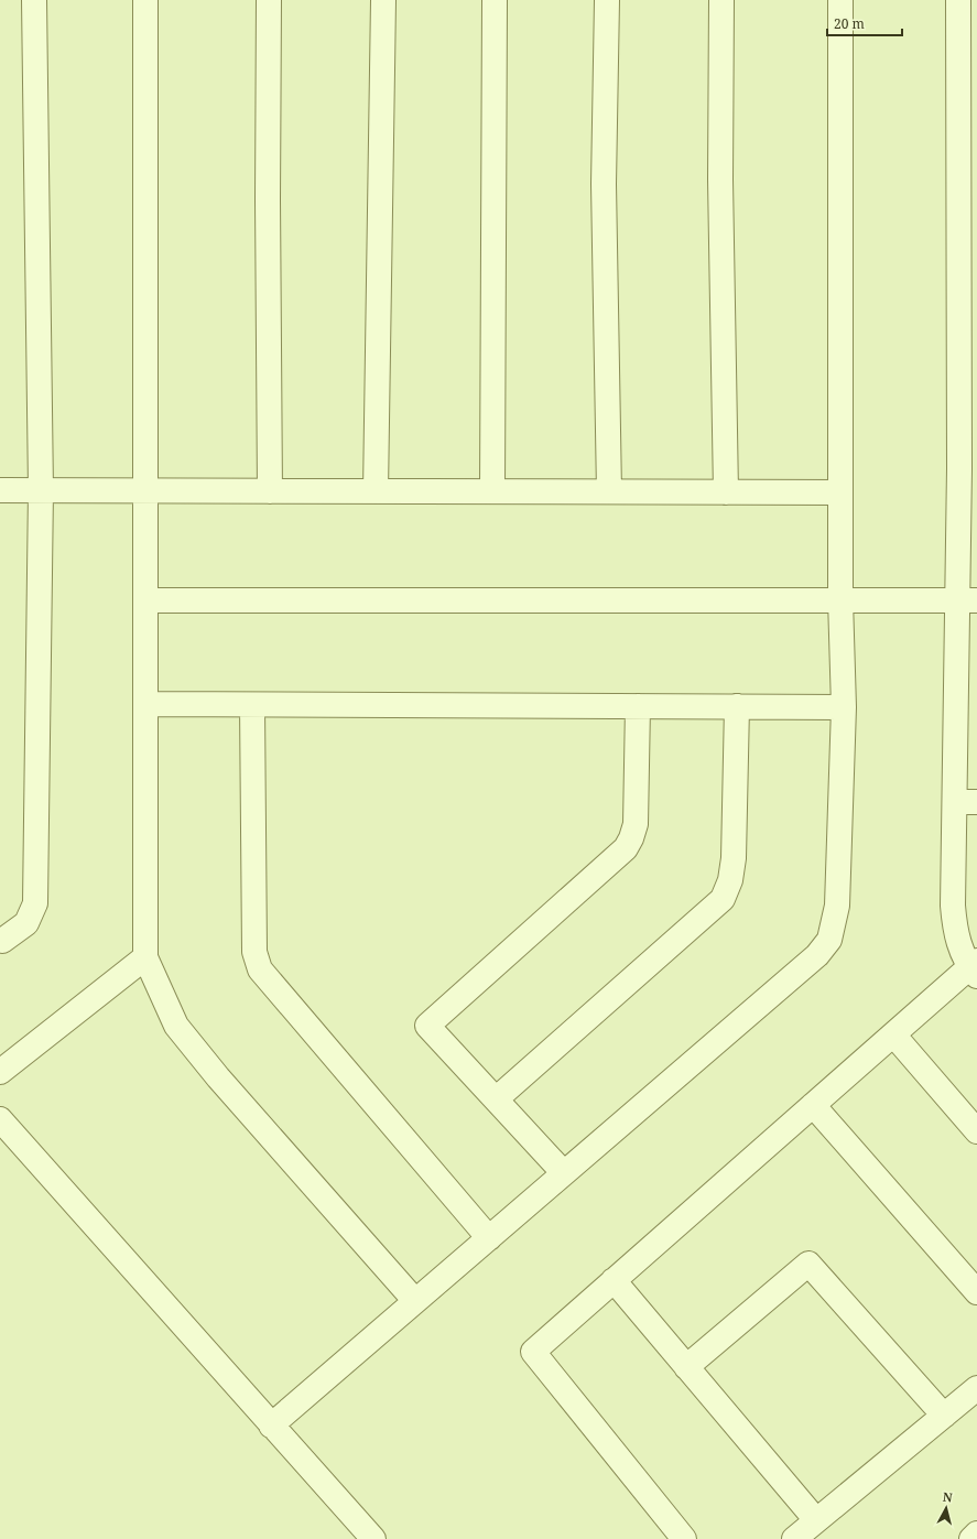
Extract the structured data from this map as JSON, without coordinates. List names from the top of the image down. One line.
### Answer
{"scale_bar":"20 m","north":"top"}
